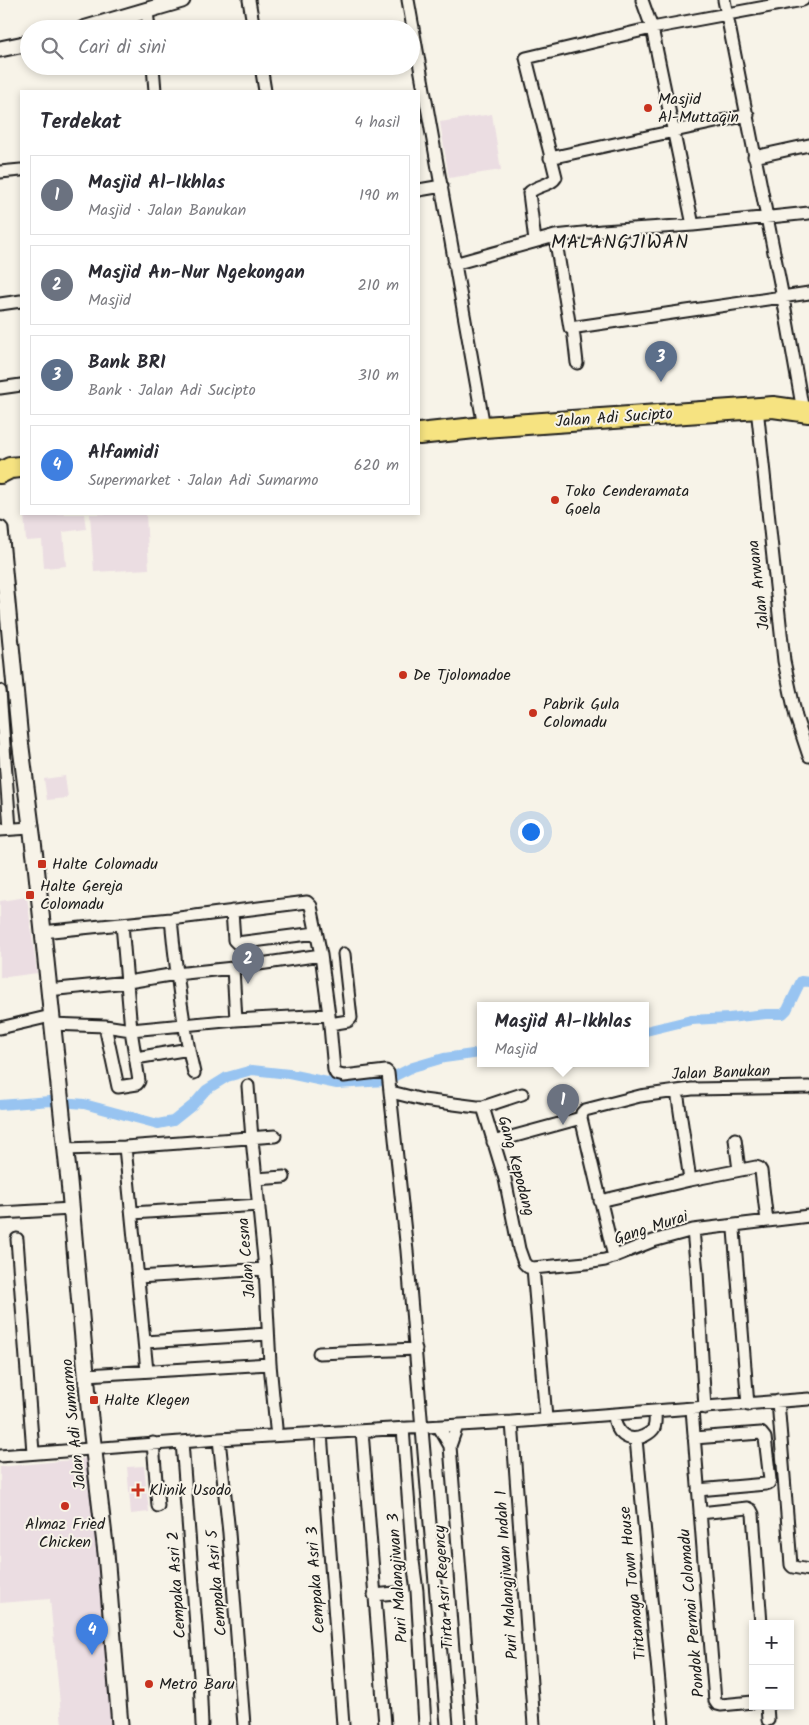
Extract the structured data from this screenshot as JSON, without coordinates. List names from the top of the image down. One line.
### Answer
{"streets":{"highway":["Jalan Adi Sucipto"],"main road":["Jalan Adi Sumarmo"],"street":["Jalan Arwana","Jalan Banukan","Gang Kepodang","Gang Murai","Jalan Cesna","Puri Malangjiwan Indah 1","Puri Malangjiwan 3","Cempaka Asri 3","Cempaka Asri 5","Tirtamaya Town House","Cempaka Asri 2","Tirta Asri Regency","Pondok Permai Colomadu"]},"crossings":[["Jalan Adi Sucipto","Jalan Arwana"],["Gang Kepodang","Gang Murai"]],"districts":["MALANGJIWAN"],"places":{"other":["Masjid Al-Muttaqin","Toko Cenderamata Goela","De Tjolomadoe","Pabrik Gula Colomadu","Almaz Fried Chicken","Metro Baru"],"transit":["Halte Colomadu","Halte Gereja Colomadu","Halte Klegen"],"health":["Klinik Usodo"]},"page":{"search":"Cari di sini","heading":["Terdekat","4 hasil"],"list":[{"mark":"1","name":"Masjid Al-Ikhlas","note":"Masjid · Jalan Banukan","value":"190 m"},{"mark":"2","name":"Masjid An-Nur Ngekongan","note":"Masjid","value":"210 m"},{"mark":"3","name":"Bank BRI","note":"Bank · Jalan Adi Sucipto","value":"310 m"},{"mark":"4","name":"Alfamidi","note":"Supermarket · Jalan Adi Sumarmo","value":"620 m"}],"pins":["3","2","1","4"],"popup":["Masjid Al-Ikhlas","Masjid"],"map_buttons":["+","−"]}}
